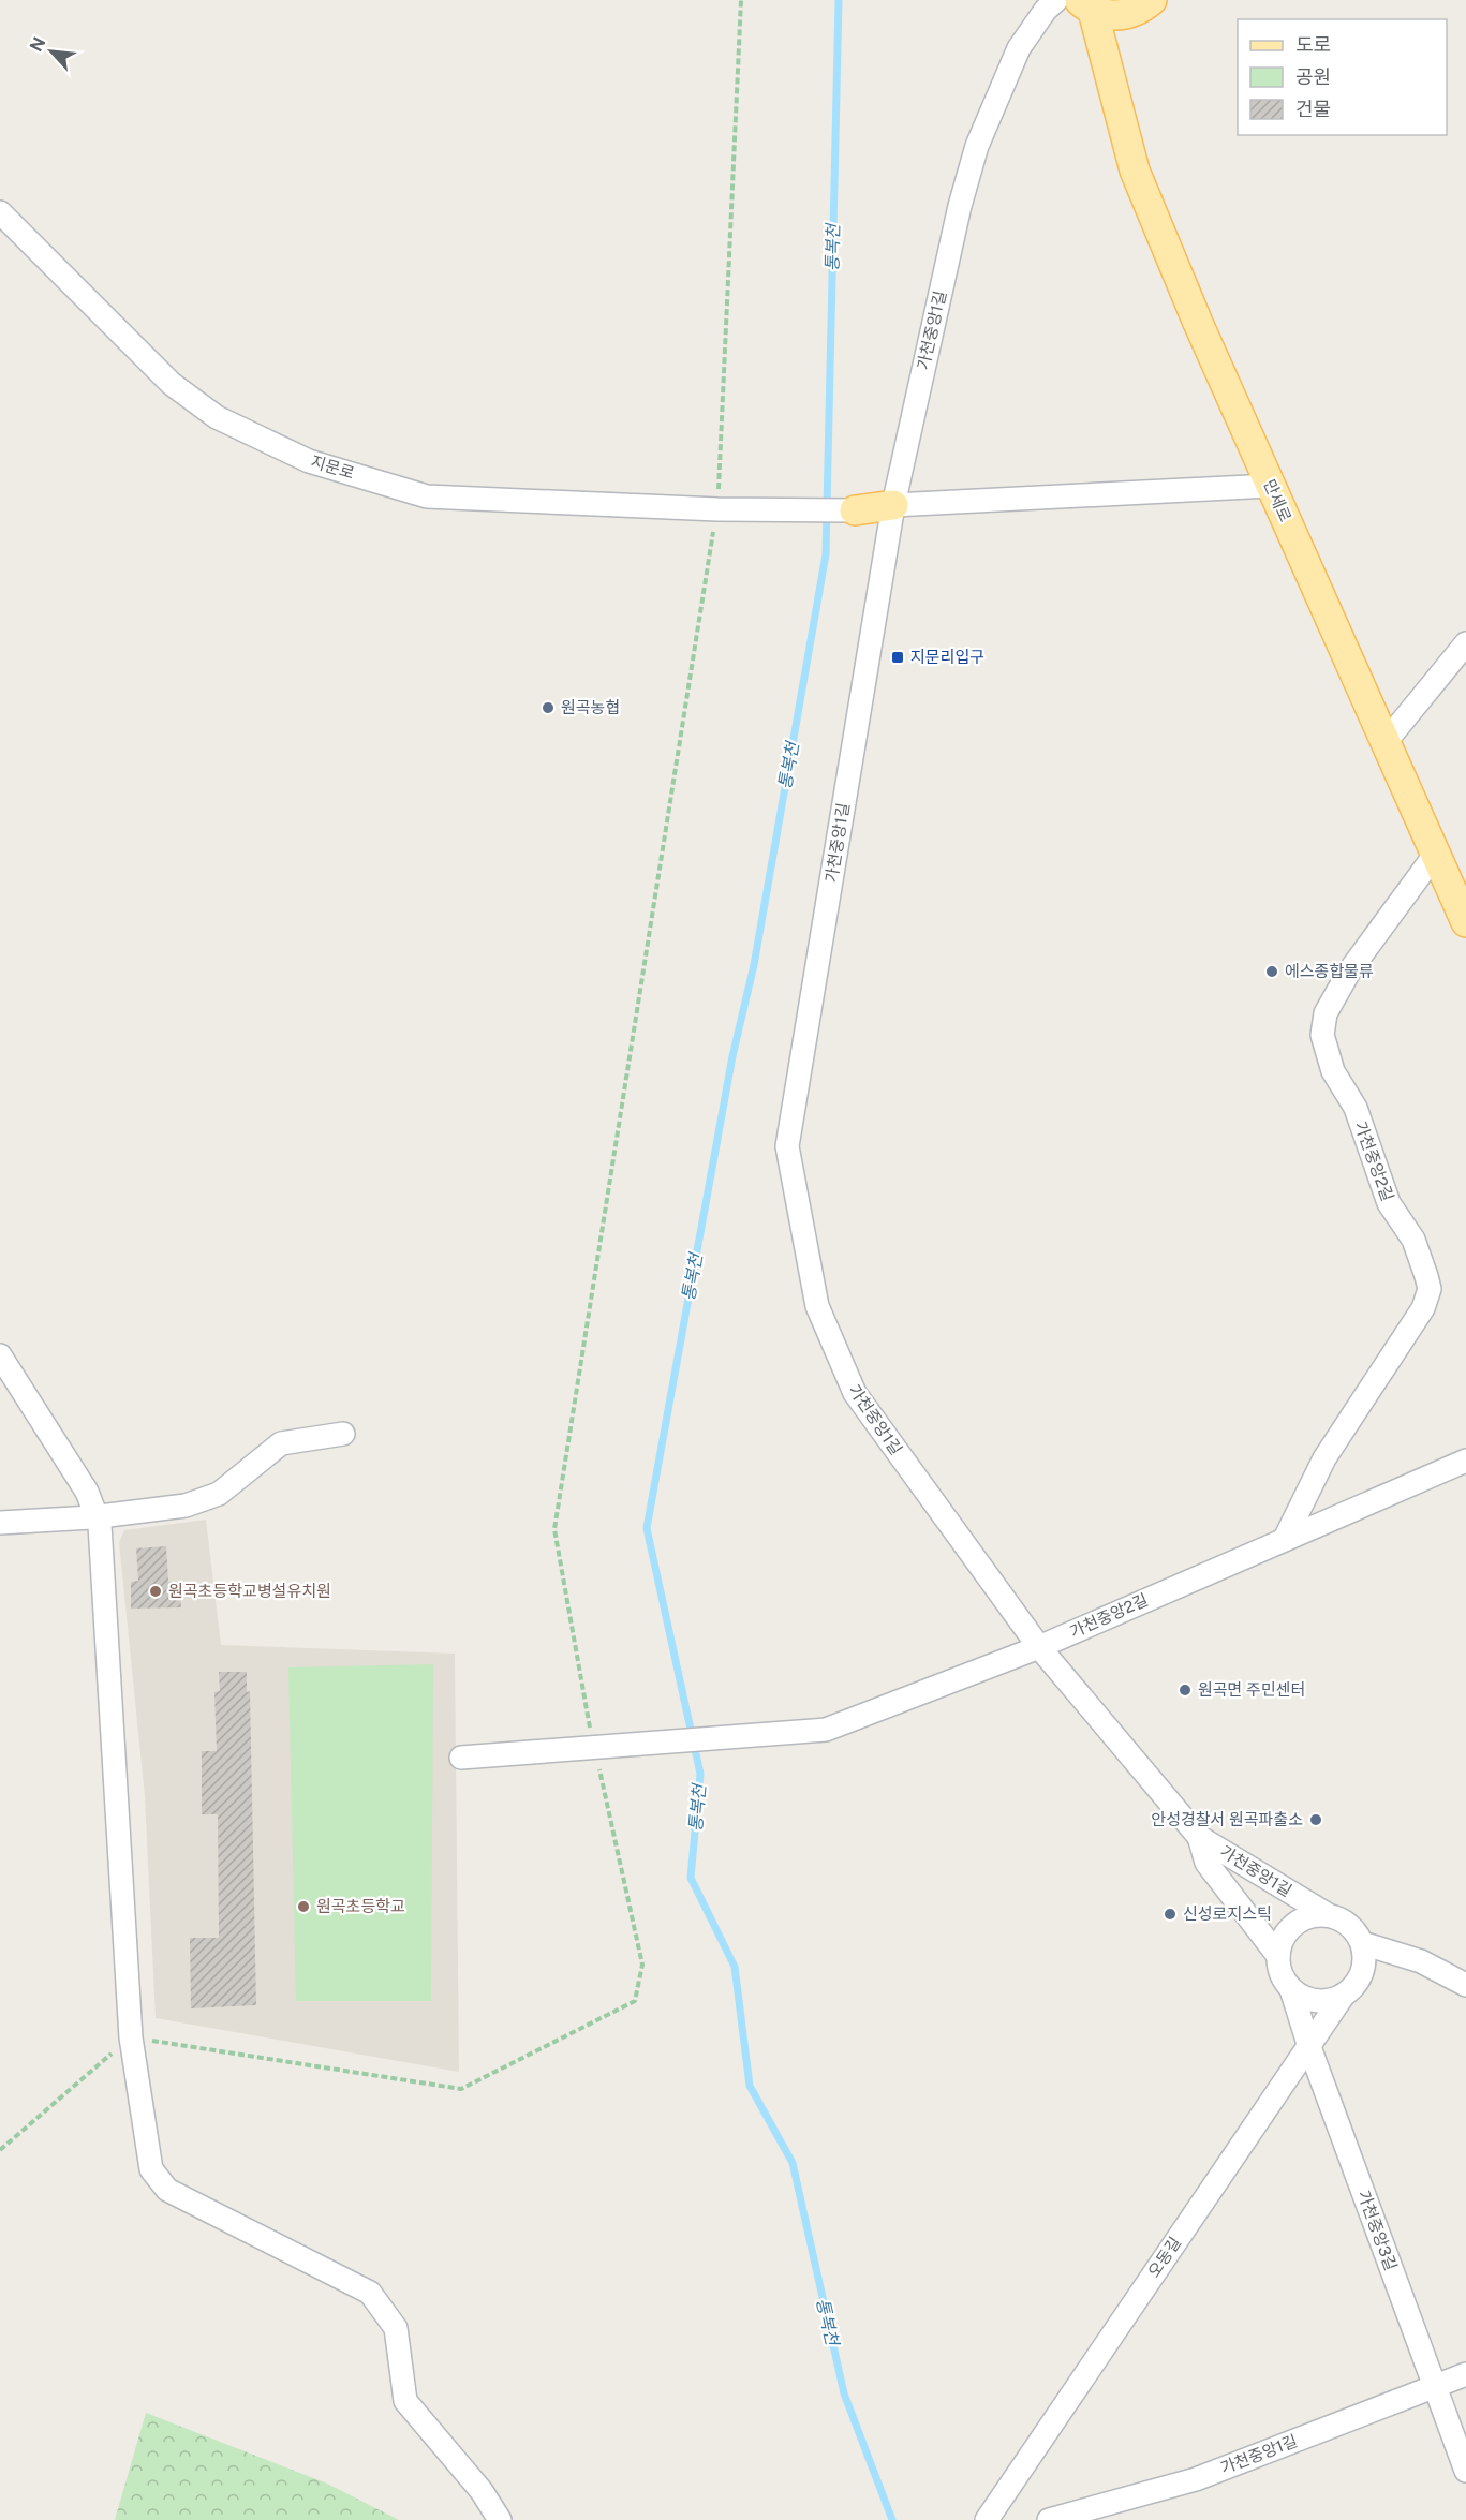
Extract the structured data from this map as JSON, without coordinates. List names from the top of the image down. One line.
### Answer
{"streets":{"main road":["만세로"],"street":["가천중앙1길","지문로","가천중앙2길","가천중앙3길","오동길"]},"crossings":[["가천중앙1길","가천중앙2길"],["가천중앙1길","가천중앙3길"],["가천중앙1길","오동길"],["만세로","가천중앙2길"],["가천중앙3길","오동길"]],"water":["통복천"],"places":{"transit":["지문리입구"],"other":["원곡농협","에스종합물류","원곡초등학교병설유치원","원곡면 주민센터","안성경찰서 원곡파출소","원곡초등학교","신성로지스틱"]},"legend":["도로","공원","건물"],"north":"top left"}
